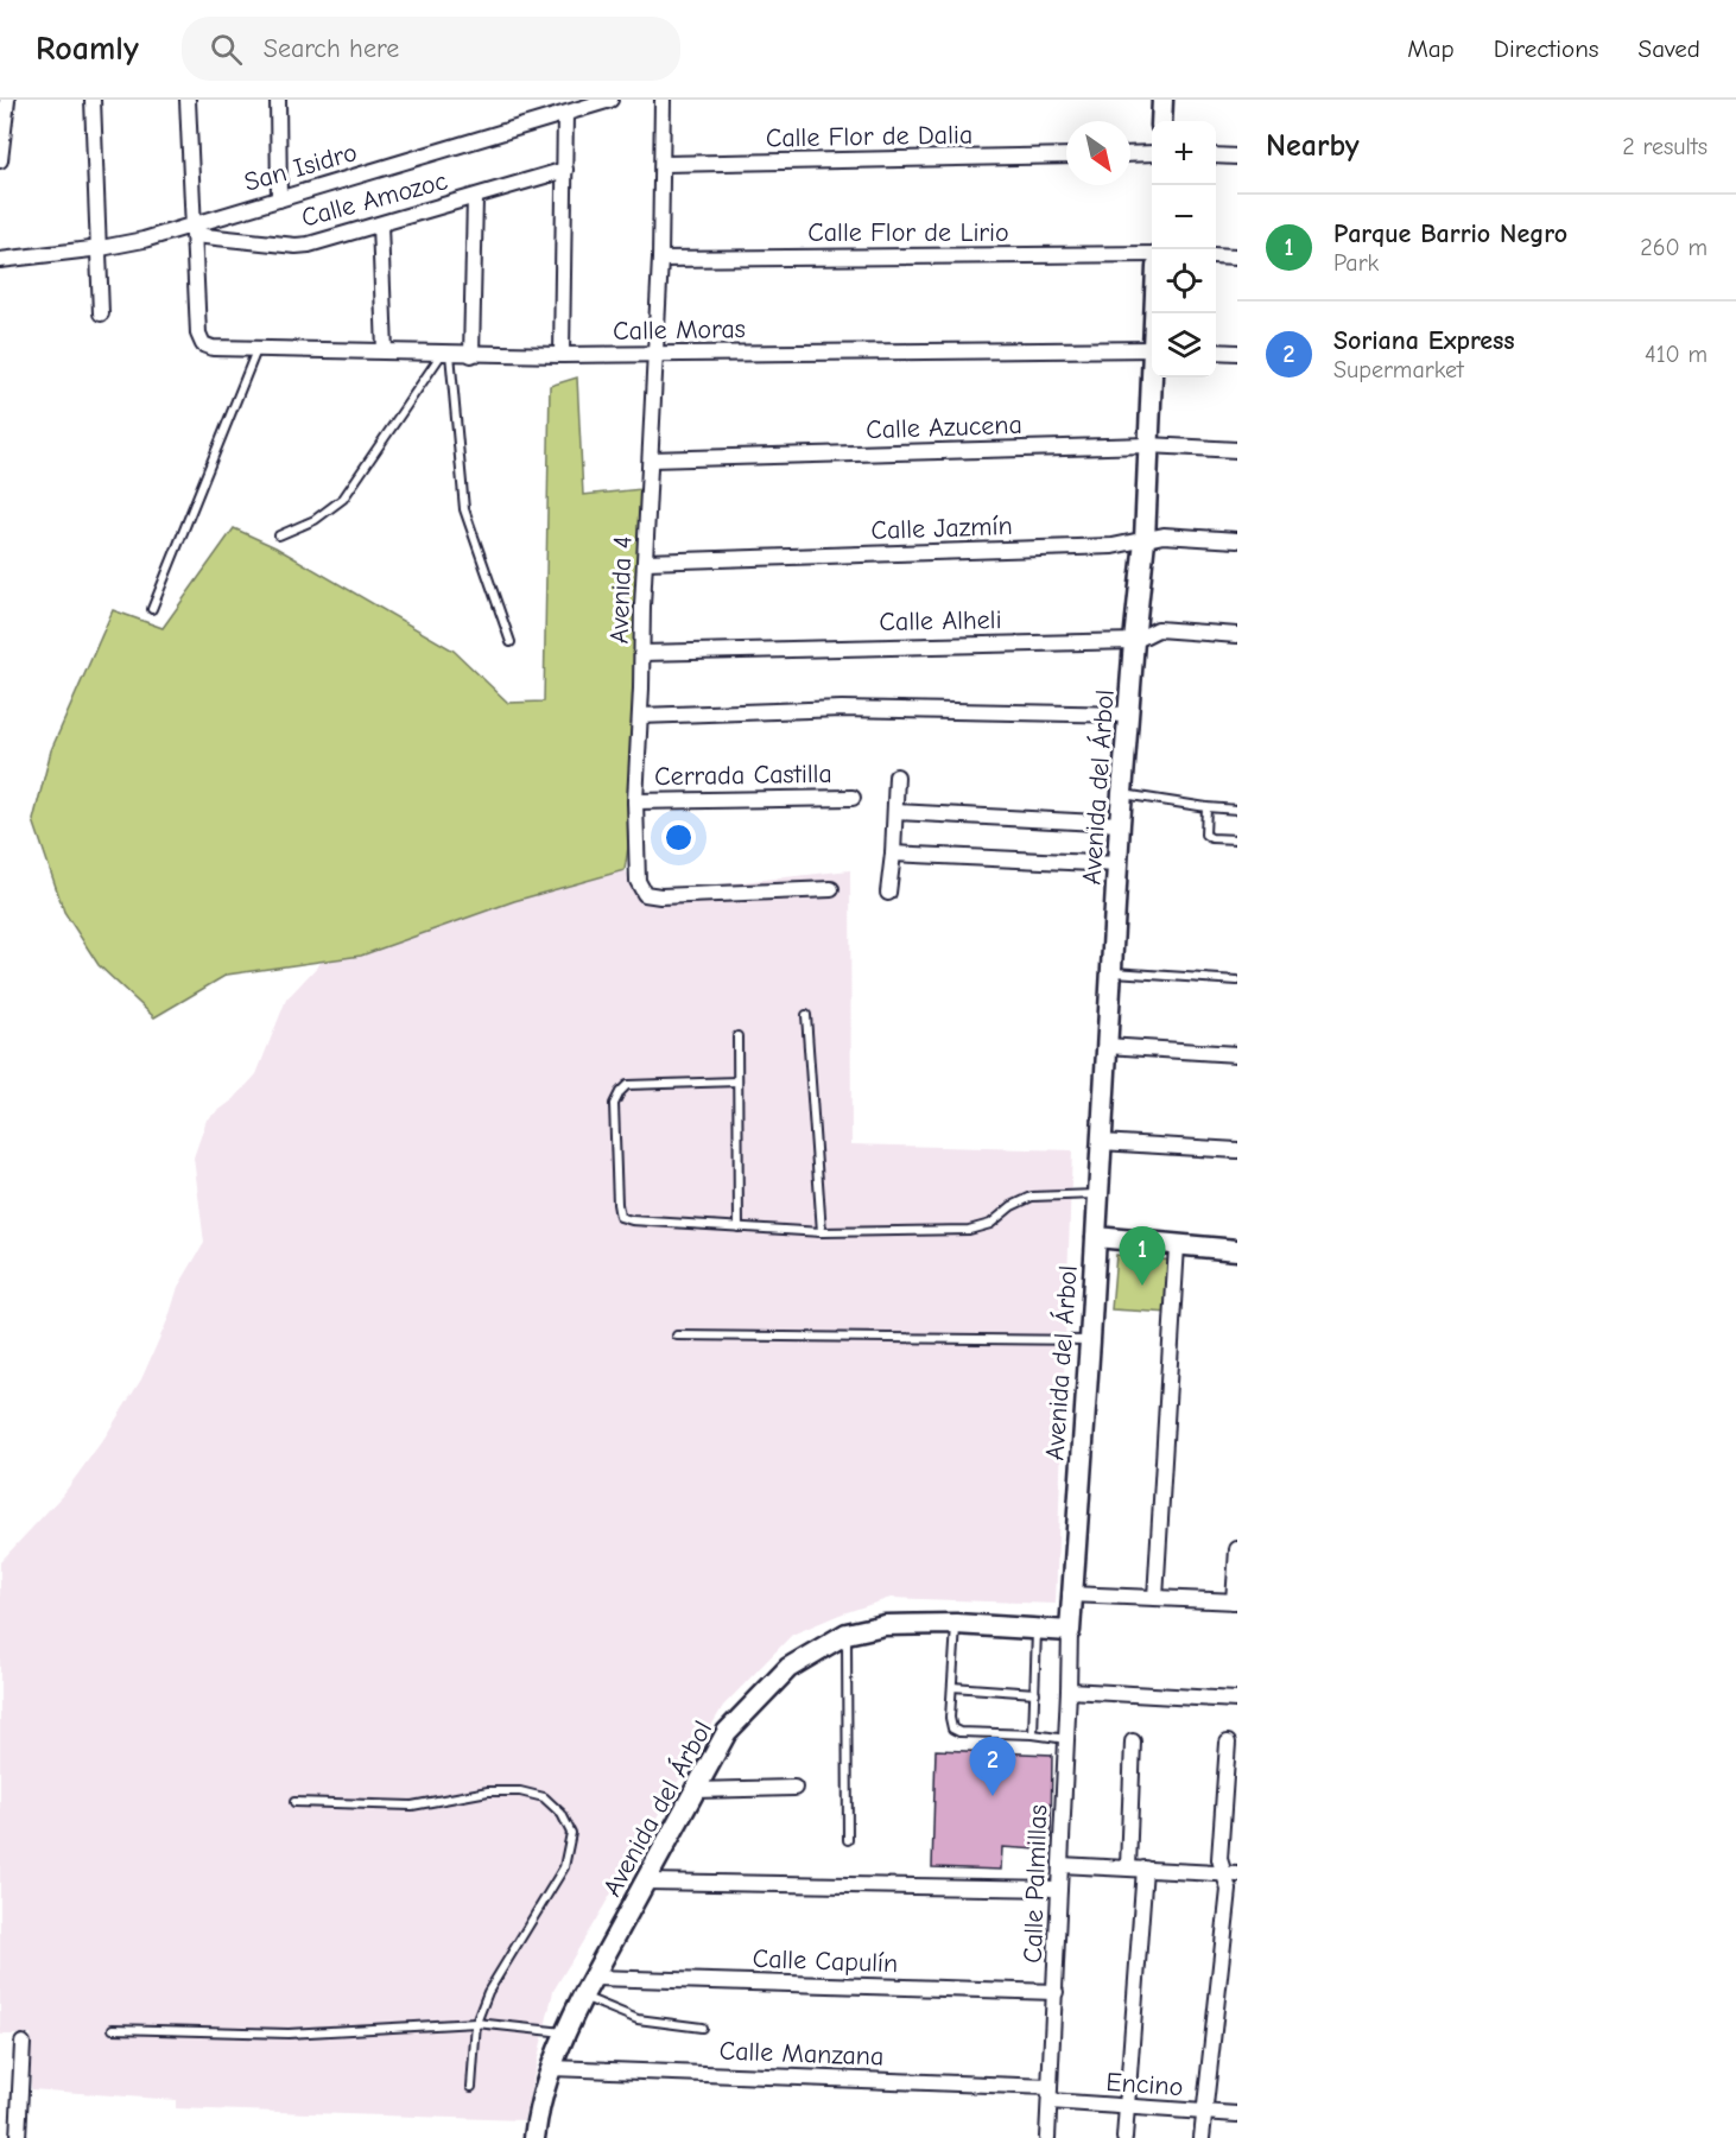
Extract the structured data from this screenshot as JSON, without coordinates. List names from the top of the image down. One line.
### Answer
{"streets":{"street":["Calle Flor de Dalia","San Isidro","Calle Amozoc","Calle Flor de Lirio","Calle Moras","Calle Azucena","Calle Jazmín","Avenida 4","Calle Alheli","Cerrada Castilla","Avenida del Árbol","Calle Palmillas","Calle Capulín","Calle Manzana","Encino"]},"crossings":[["Calle Flor de Dalia","Avenida 4"],["San Isidro","Calle Amozoc"],["San Isidro","Calle Moras"],["Calle Amozoc","Calle Moras"],["Calle Flor de Lirio","Avenida 4"],["Calle Moras","Avenida 4"],["Calle Azucena","Avenida 4"],["Calle Azucena","Avenida del Árbol"],["Calle Jazmín","Avenida 4"],["Calle Jazmín","Avenida del Árbol"],["Avenida 4","Calle Alheli"],["Avenida 4","Cerrada Castilla"],["Calle Alheli","Avenida del Árbol"],["Avenida del Árbol","Calle Palmillas"],["Avenida del Árbol","Calle Capulín"],["Avenida del Árbol","Calle Manzana"],["Calle Palmillas","Calle Capulín"],["Calle Palmillas","Calle Manzana"],["Calle Palmillas","Encino"],["Calle Manzana","Encino"]],"north":"bottom right","page":{"header":"Roamly","search":"Search here","nav":["Map","Directions","Saved"],"heading":["Nearby","2 results"],"map_buttons":["+","−"],"list":[{"mark":"1","name":"Parque Barrio Negro","note":"Park","value":"260 m"},{"mark":"2","name":"Soriana Express","note":"Supermarket","value":"410 m"}],"pins":["1","2"]}}
